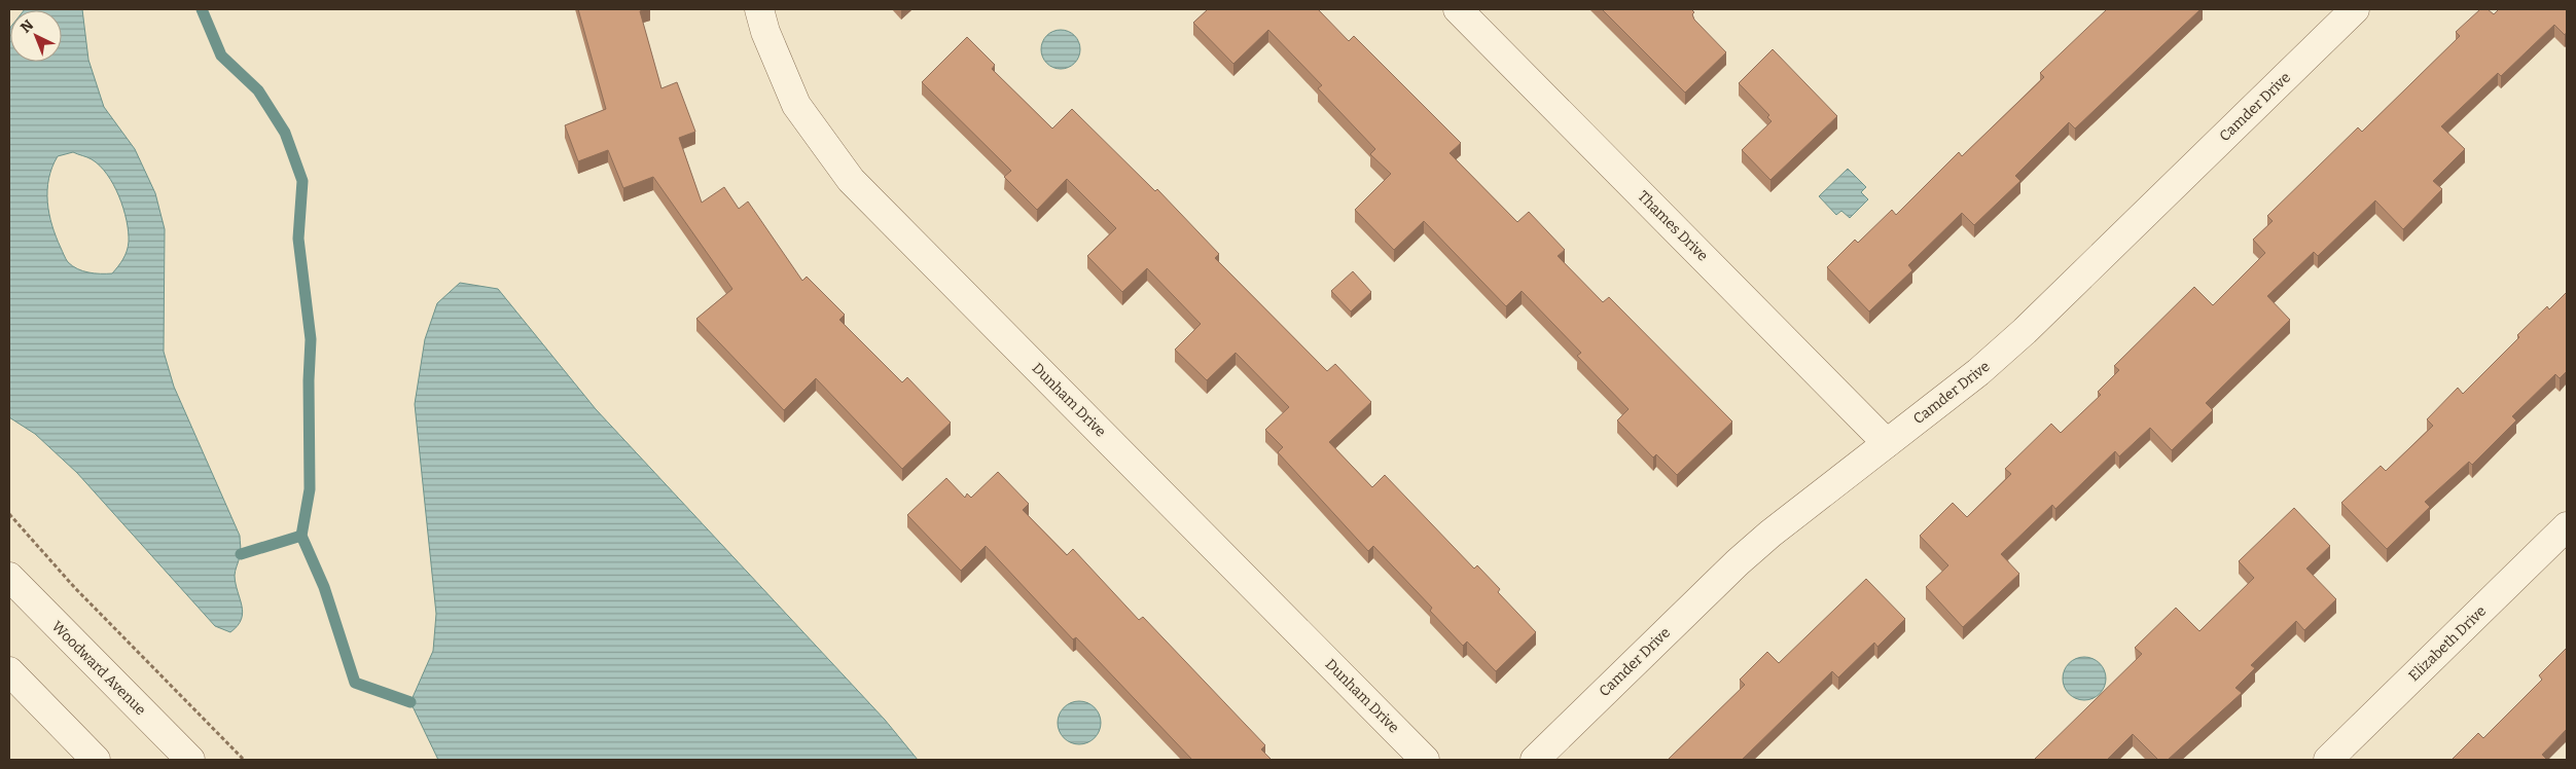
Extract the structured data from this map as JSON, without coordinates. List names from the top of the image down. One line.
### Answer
{"streets":{"street":["Camder Drive","Thames Drive","Dunham Drive","Elizabeth Drive","Woodward Avenue"]},"crossings":[["Camder Drive","Thames Drive"]],"north":"top left"}
